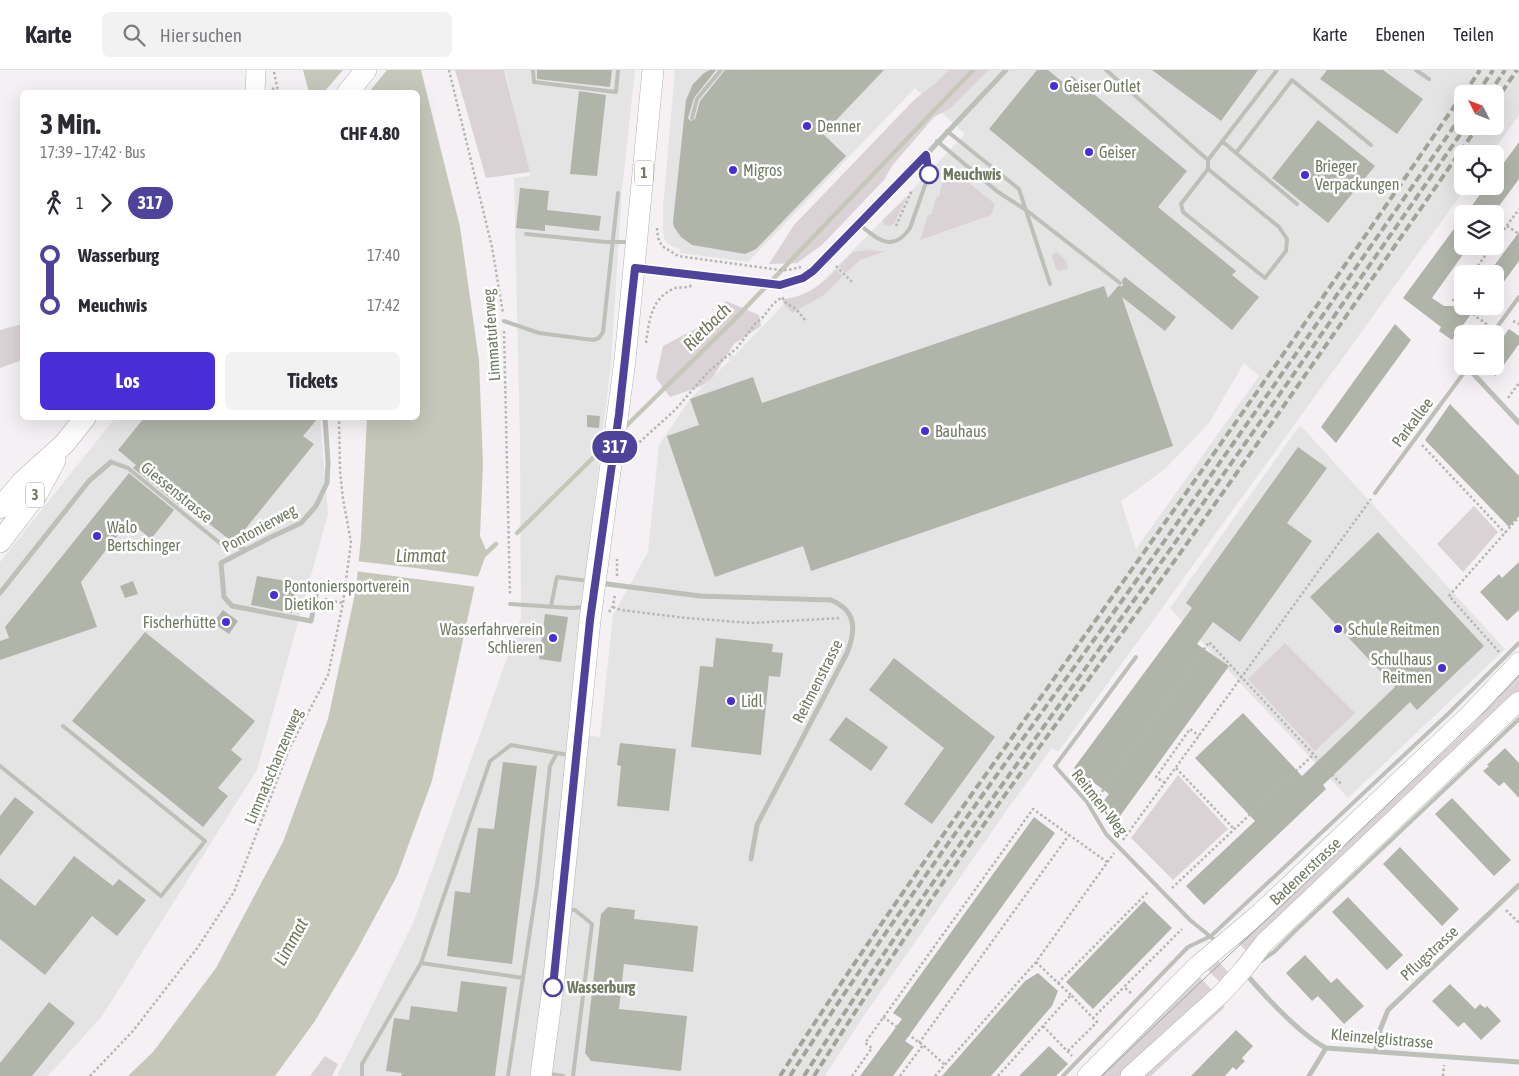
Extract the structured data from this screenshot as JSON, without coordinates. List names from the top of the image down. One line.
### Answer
{"streets":{"main road":["1","3","Badenerstrasse"],"street":["Giessenstrasse","Pontonierweg","Reitmenstrasse","Pflugstrasse","Kleinzelglistrasse"],"lane":["Parkallee","Reitmen-Weg"],"path":["Limmatuferweg","Limmatschanzenweg"]},"crossings":[["Giessenstrasse","Pontonierweg"],["Reitmen-Weg","Badenerstrasse"],["Badenerstrasse","Kleinzelglistrasse"],["Pflugstrasse","Kleinzelglistrasse"]],"water":["Rietbach","Limmat"],"places":["Geiser Outlet","Denner","Geiser","Migros","Meuchwis","Brieger Verpackungen","Bauhaus","Walo Bertschinger","Pontoniersportverein Dietikon","Fischerhütte","Schule Reitmen","Wasserfahrverein Schlieren","Schulhaus Reitmen","Lidl","Wasserburg"],"lines":["bus line 317"],"north":"top left","page":{"header":"Karte","search":"Hier suchen","nav":["Karte","Ebenen","Teilen"],"on_map":"317","map_buttons":["+","−"],"heading":["3 Min.","17:39 – 17:42 · Bus","CHF 4.80"],"legs":["1","317"],"list":[{"name":"Wasserburg","value":"17:40"},{"name":"Meuchwis","value":"17:42"}],"buttons":["Los","Tickets"]}}
